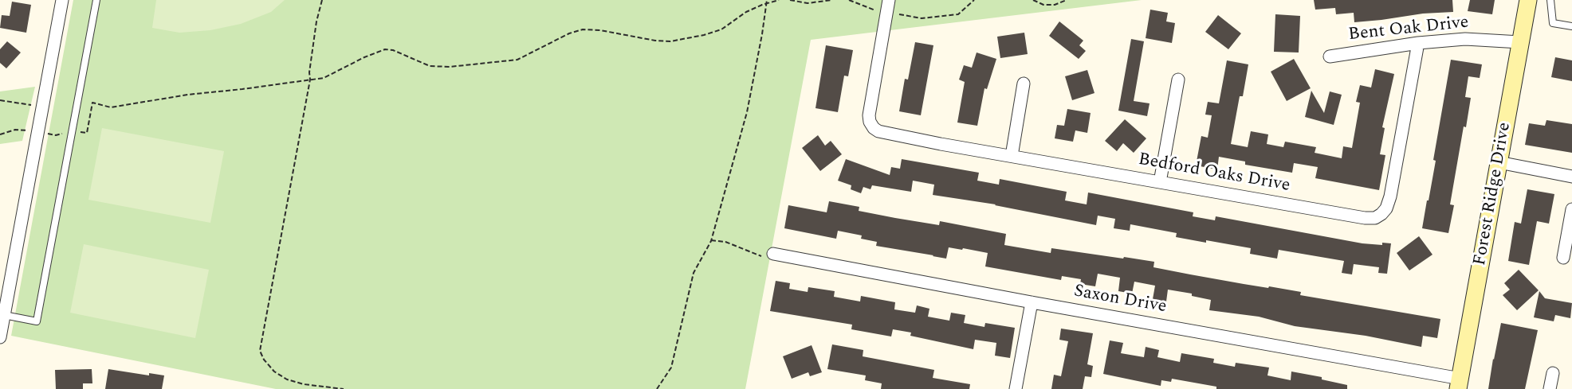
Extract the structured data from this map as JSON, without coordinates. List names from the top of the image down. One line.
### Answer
{"streets":{"main road":["Forest Ridge Drive"],"street":["Bent Oak Drive","Bedford Oaks Drive","Saxon Drive"]},"crossings":[["Bent Oak Drive","Bedford Oaks Drive"],["Bent Oak Drive","Forest Ridge Drive"],["Forest Ridge Drive","Saxon Drive"]]}
